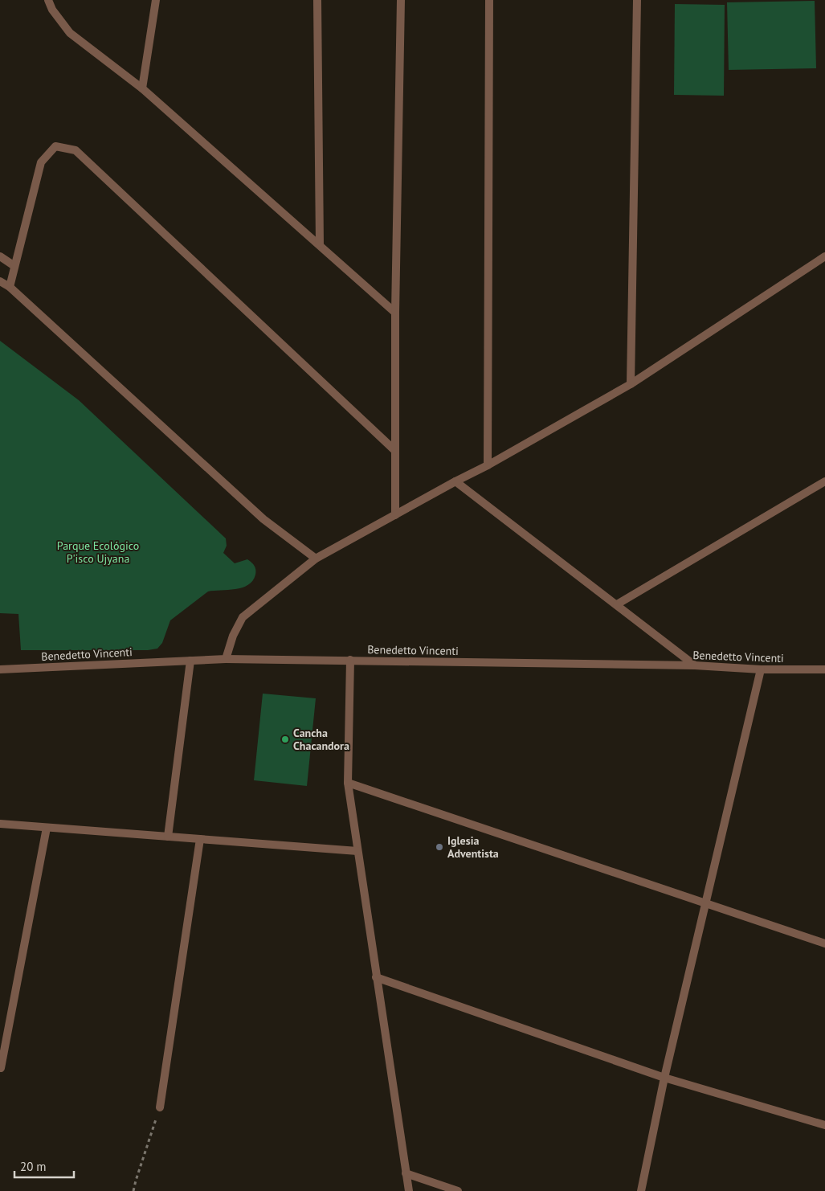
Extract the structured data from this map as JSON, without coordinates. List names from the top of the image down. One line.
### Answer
{"streets":{"street":["Benedetto Vincenti"]},"parks":["Parque Ecológico P'isco Ujyana"],"places":["Cancha Chacandora","Iglesia Adventista"],"scale_bar":"20 m"}
